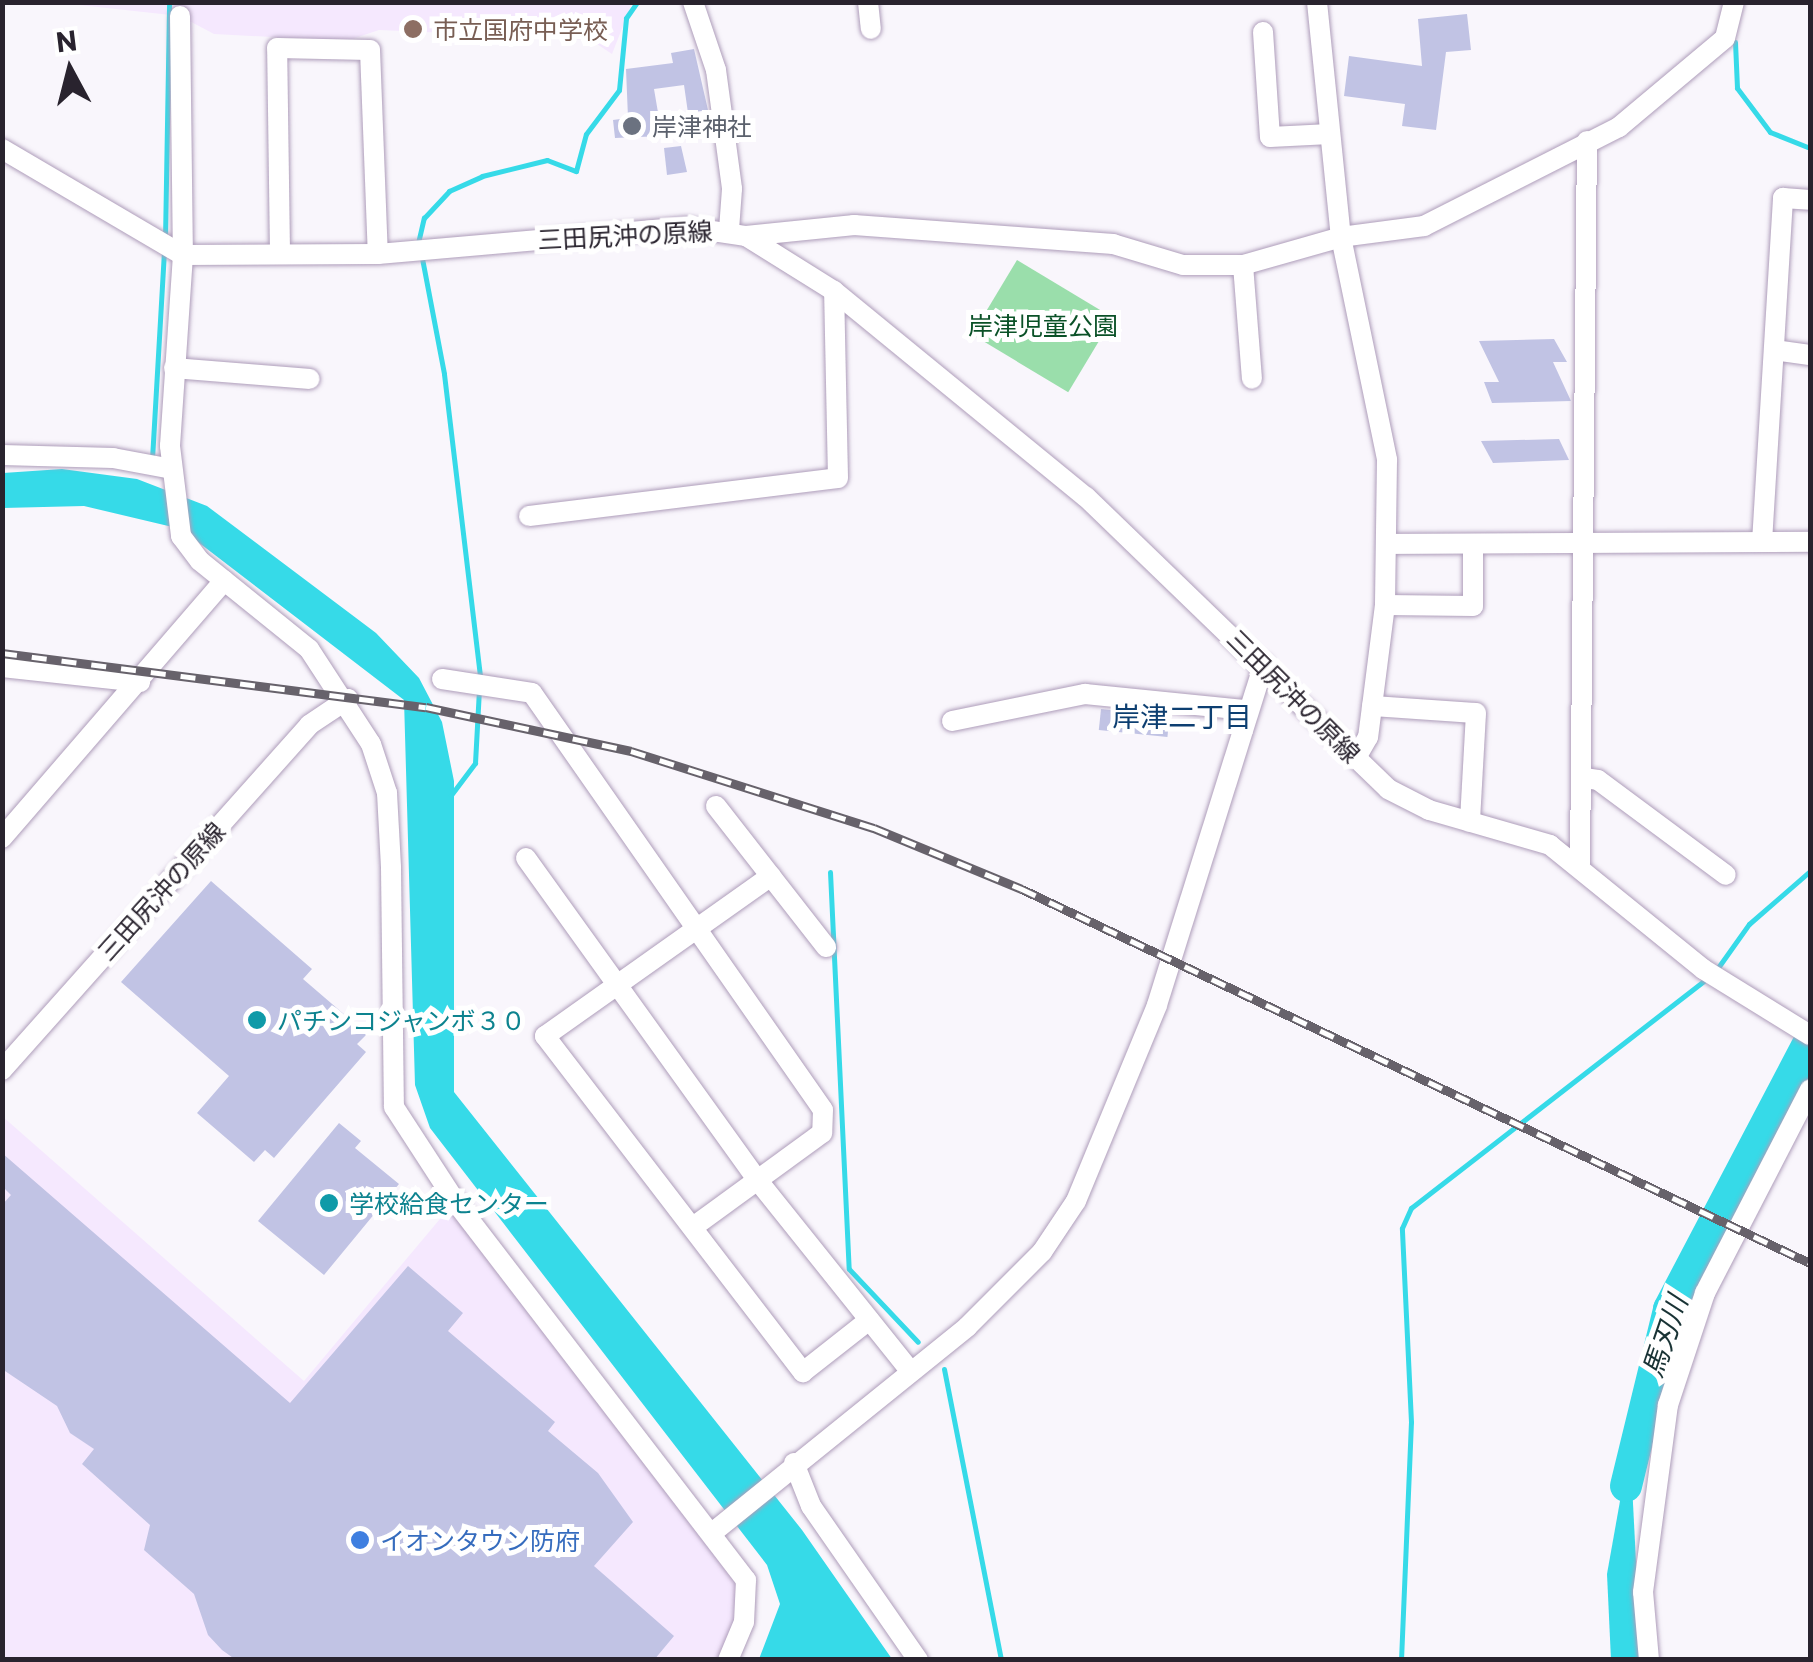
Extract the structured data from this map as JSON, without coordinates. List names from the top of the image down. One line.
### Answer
{"streets":{"street":["三田尻沖の原線"]},"districts":["岸津二丁目"],"water":["馬刃川"],"parks":["岸津児童公園"],"places":["市立国府中学校","岸津神社","パチンコジャンボ３０","学校給食センター","イオンタウン防府"],"north":"top"}
